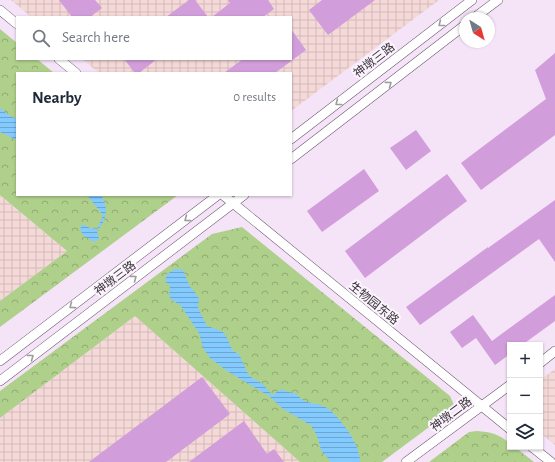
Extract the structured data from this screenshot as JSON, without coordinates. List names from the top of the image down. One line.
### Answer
{"streets":{"street":["神墩三路","生物园东路","神墩二路"]},"crossings":[["神墩三路","生物园东路"],["生物园东路","神墩二路"]],"north":"bottom right","page":{"search":"Search here","heading":["Nearby","0 results"],"map_buttons":["+","−"]}}
